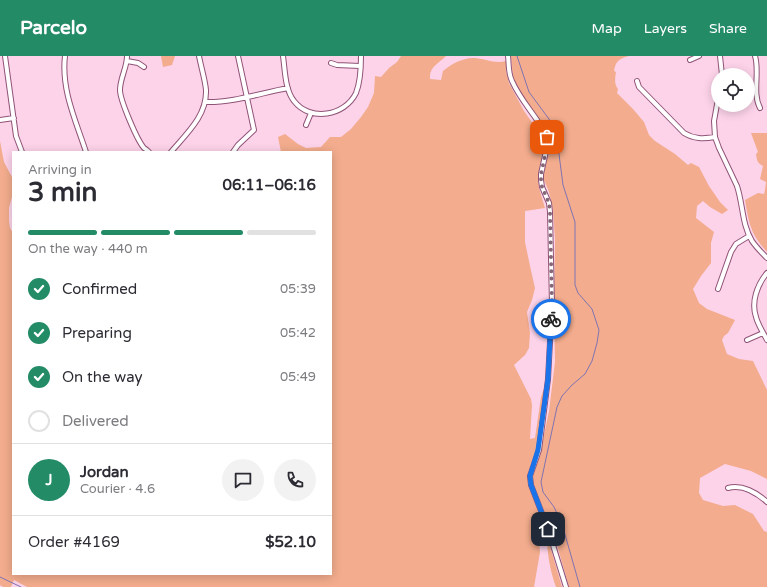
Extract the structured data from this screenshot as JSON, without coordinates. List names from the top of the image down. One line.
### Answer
{"page":{"header":"Parcelo","nav":["Map","Layers","Share"],"heading":["3 min","Arriving in","06:11–06:16"],"panel":["Jordan","Courier · 4.6","Order #4169","$52.10"],"bar":"On the way · 440 m","list":[["Confirmed","05:39"],["Preparing","05:42"],["On the way","05:49"],"Delivered"],"round":"J"}}
